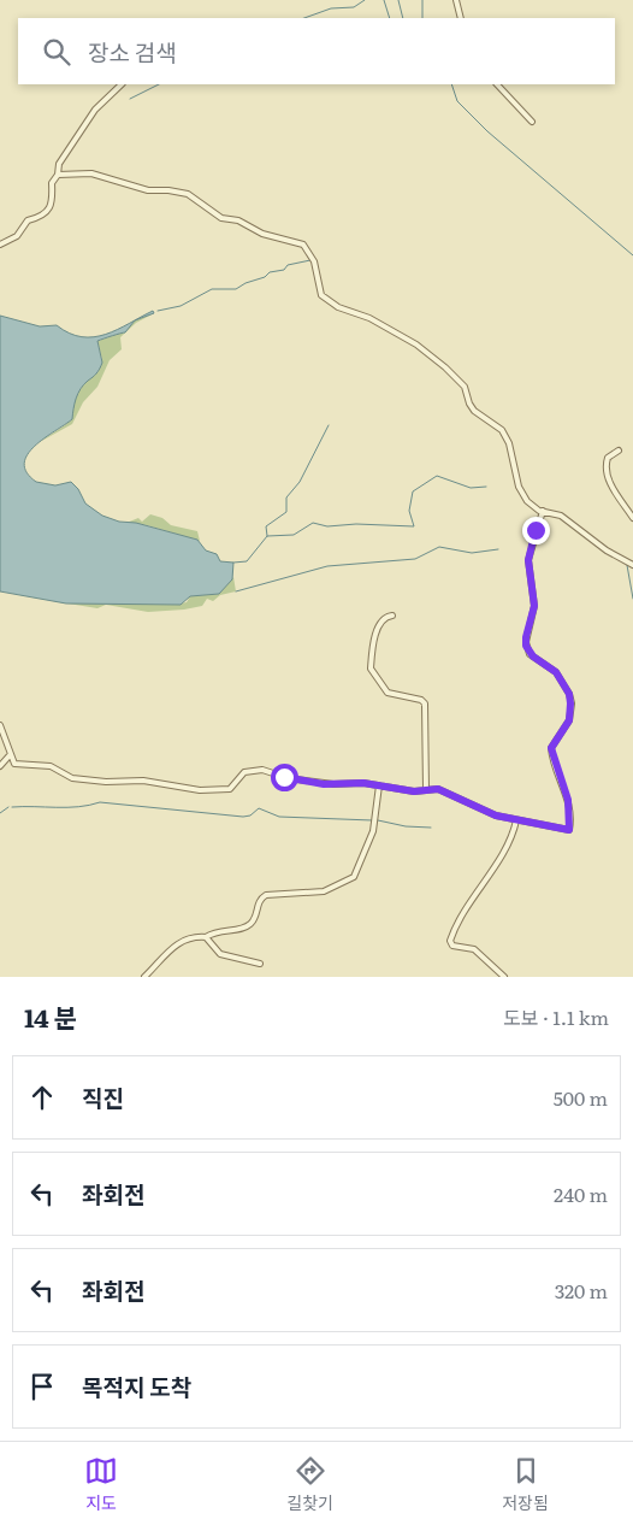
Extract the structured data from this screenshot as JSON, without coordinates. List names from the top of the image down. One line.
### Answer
{"page":{"search":"장소 검색","heading":["14 분","도보 · 1.1 km"],"list":[["직진","500 m"],["좌회전","240 m"],["좌회전","320 m"],"목적지 도착"],"nav":["지도","길찾기","저장됨"]}}
